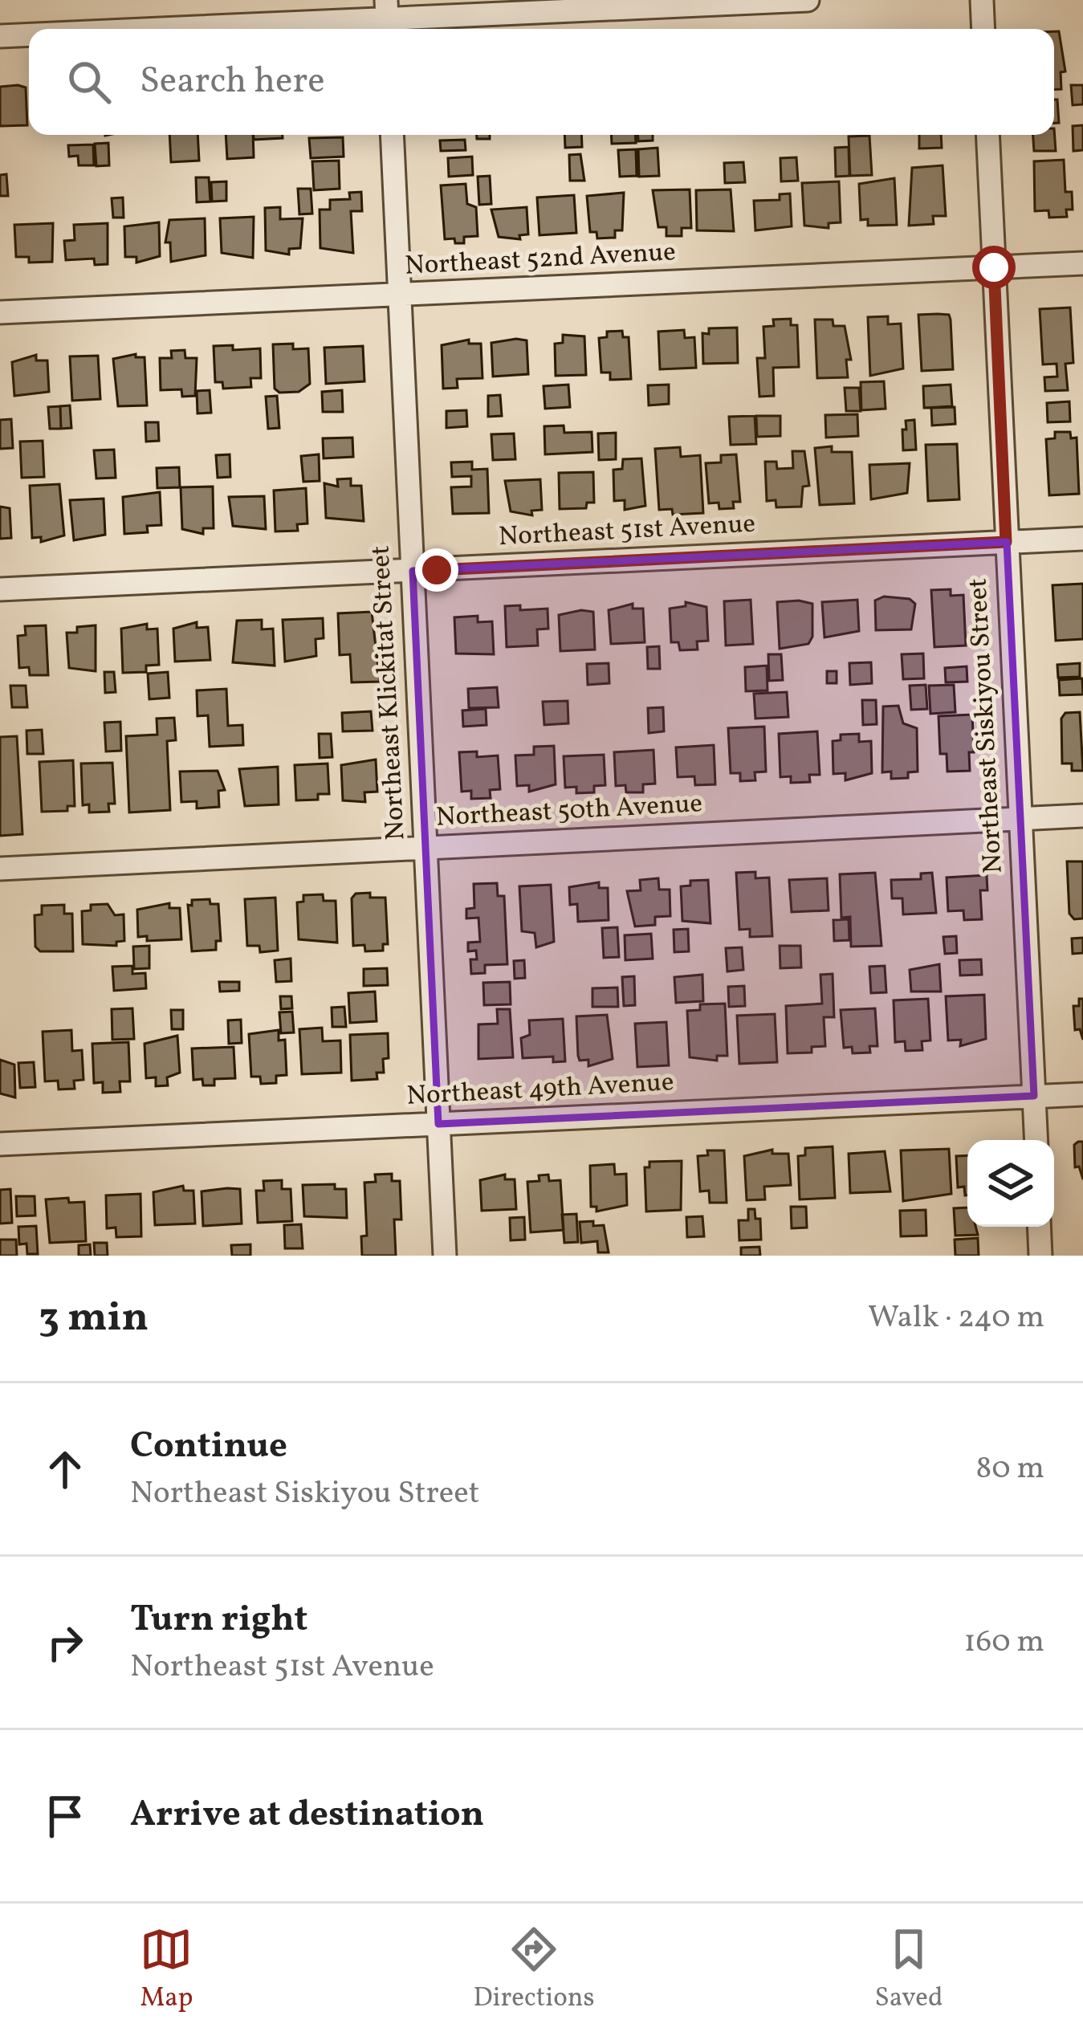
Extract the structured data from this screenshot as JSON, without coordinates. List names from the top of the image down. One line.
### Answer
{"streets":{"street":["Northeast 52nd Avenue","Northeast 51st Avenue","Northeast Klickitat Street","Northeast Siskiyou Street","Northeast 50th Avenue","Northeast 49th Avenue"]},"crossings":[["Northeast 52nd Avenue","Northeast Klickitat Street"],["Northeast 52nd Avenue","Northeast Siskiyou Street"],["Northeast 51st Avenue","Northeast Klickitat Street"],["Northeast 51st Avenue","Northeast Siskiyou Street"],["Northeast Klickitat Street","Northeast 50th Avenue"],["Northeast Klickitat Street","Northeast 49th Avenue"],["Northeast Siskiyou Street","Northeast 50th Avenue"],["Northeast Siskiyou Street","Northeast 49th Avenue"]],"page":{"search":"Search here","heading":["3 min","Walk · 240 m"],"list":[["Continue","Northeast Siskiyou Street","80 m"],["Turn right","Northeast 51st Avenue","160 m"],"Arrive at destination"],"nav":["Map","Directions","Saved"]}}
